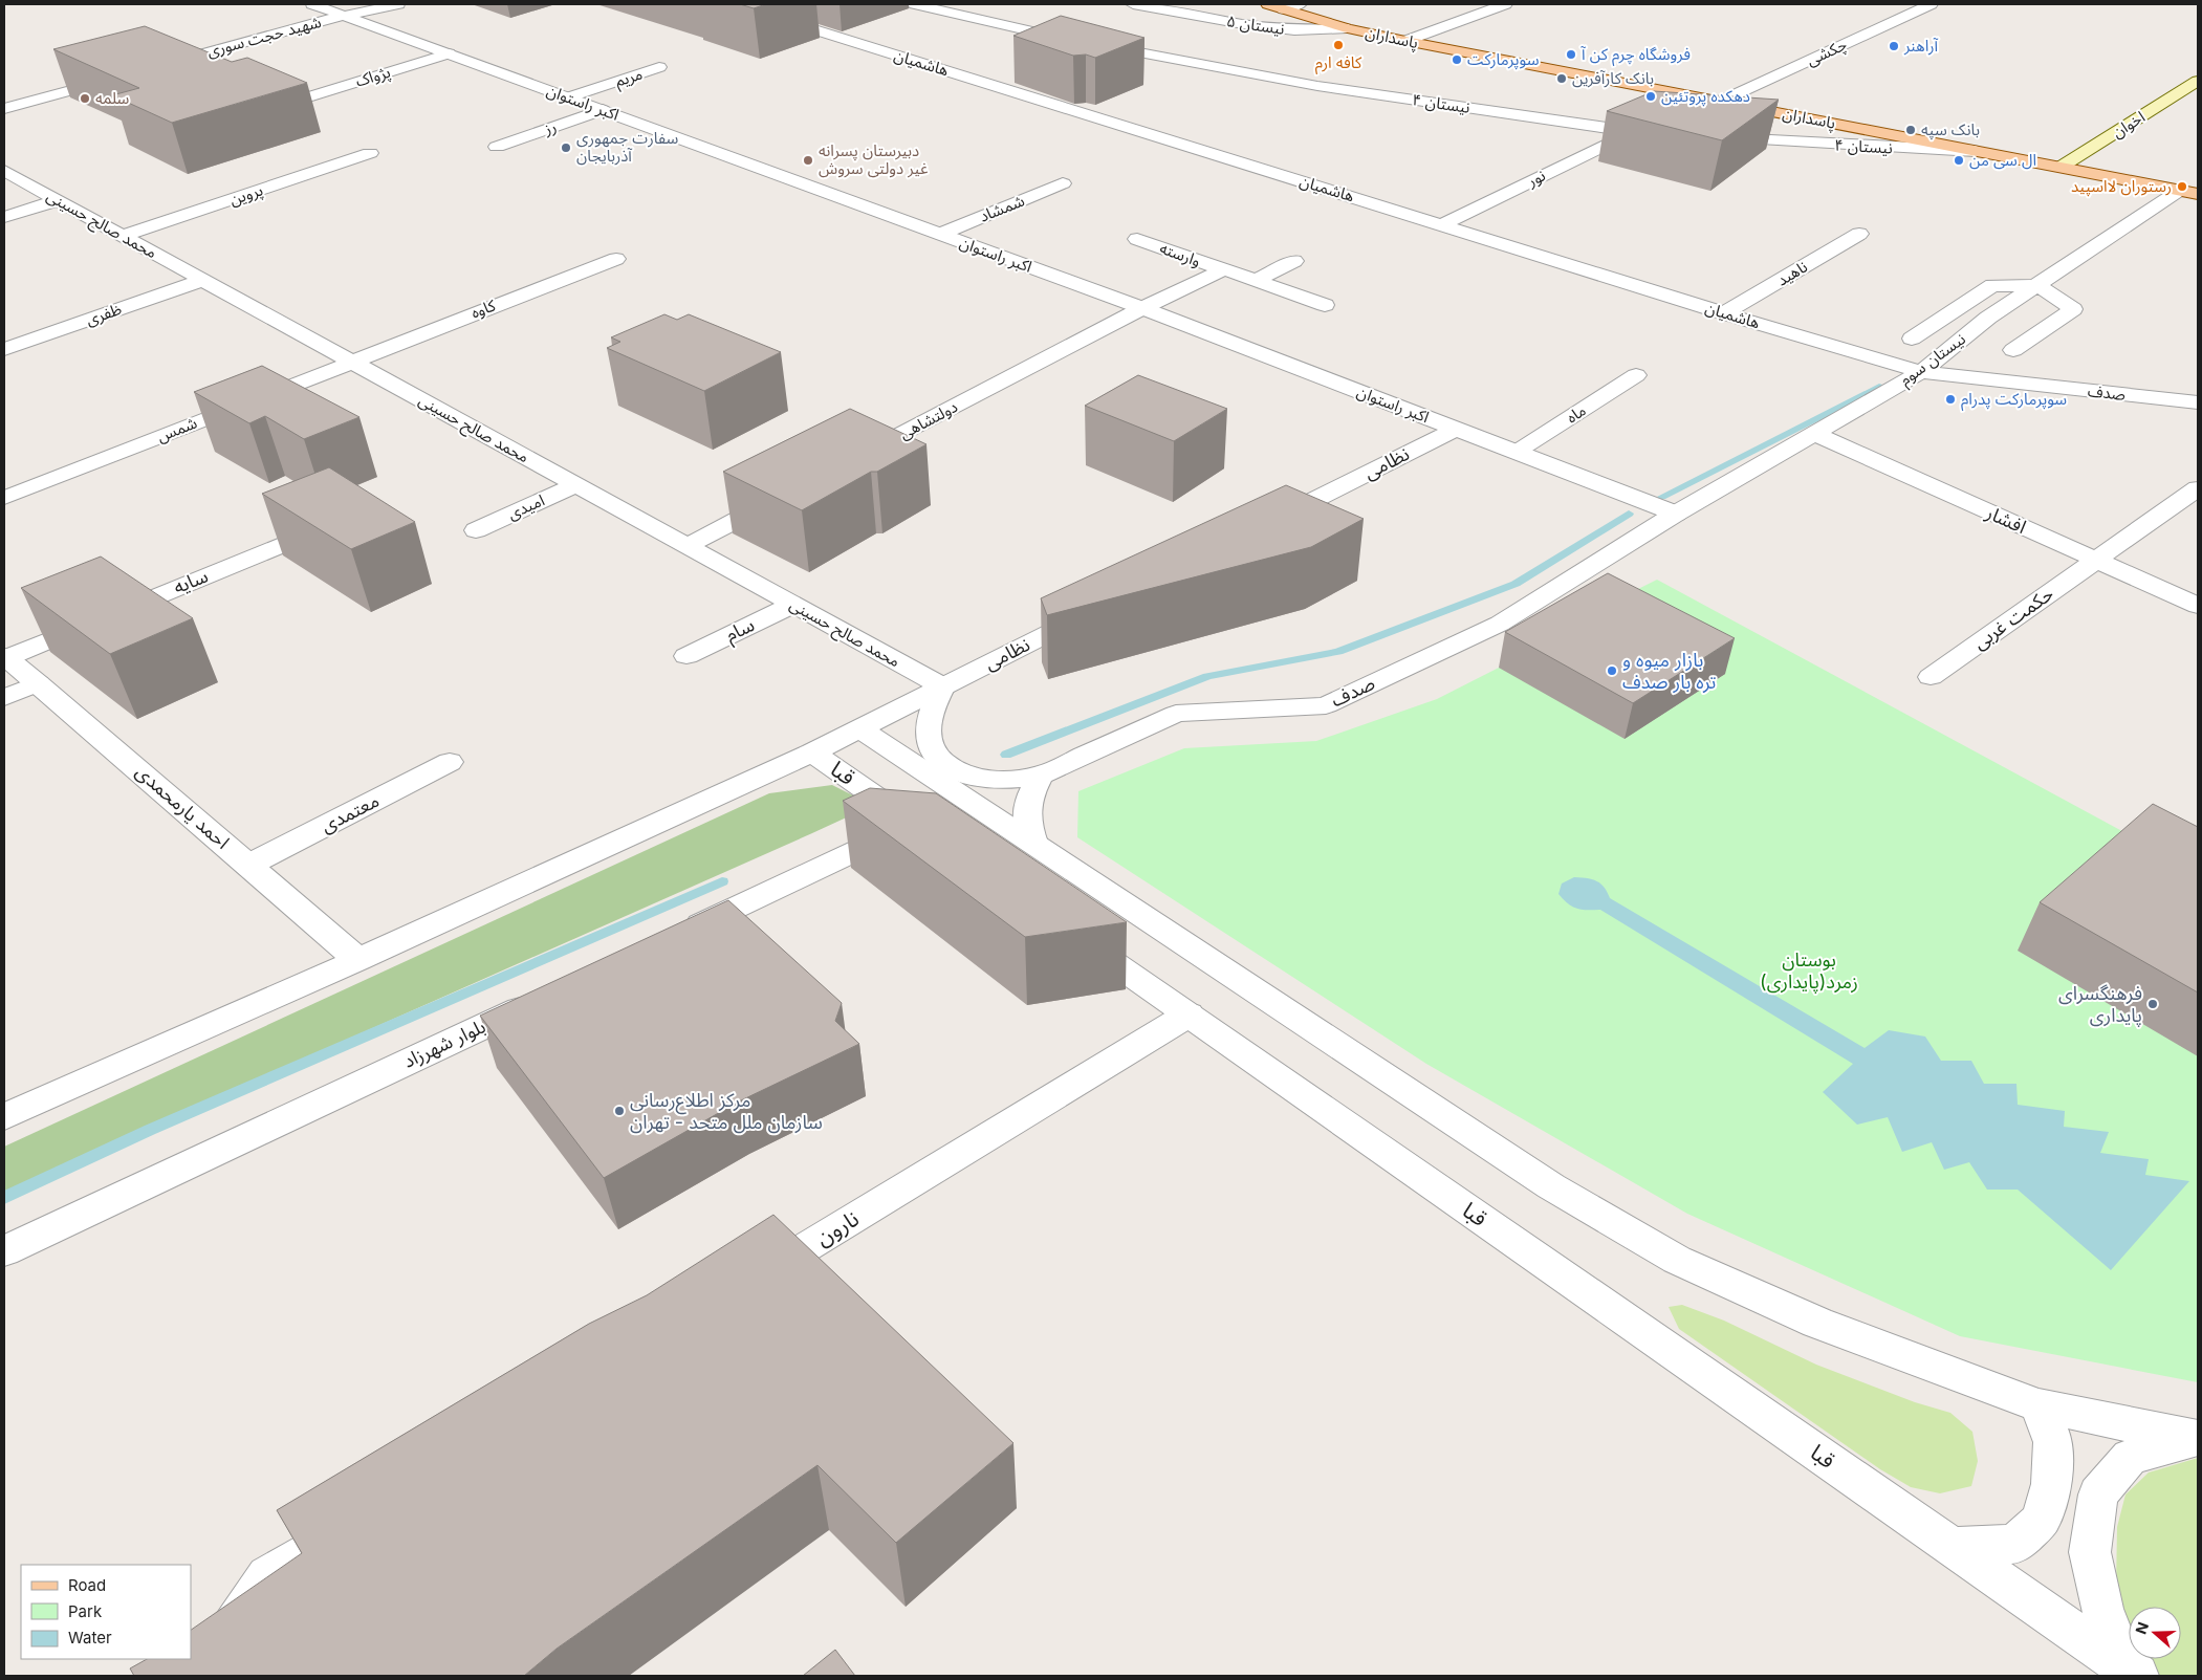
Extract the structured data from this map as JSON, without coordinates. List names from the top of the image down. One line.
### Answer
{"streets":{"main road":["پاسداران","اخوان"],"street":["نیستان ۵","شهید حجت سوری","چکشی","هاشمیان","پژواک","مریم","اکبر راستوان","نیستان ۴","رز","نور","پروین","شمشاد","محمد صالح حسینی","وارسته","ناهید","کاوه","ظفری","نیستان سوم","صدف","ماه","دولتشاهی","شمس","نظامی","امیدی","افشار","سایه","حکمت غربی","سام","قبا","احمد یارمحمدی","معتمدی","بلوار شهرزاد","نارون"]},"crossings":[["نیستان ۵","پاسداران"],["شهید حجت سوری","اکبر راستوان"],["پاسداران","چکشی"],["پاسداران","نیستان ۴"],["پاسداران","اخوان"],["پاسداران","نیستان سوم"],["هاشمیان","نور"],["هاشمیان","ناهید"],["هاشمیان","نیستان سوم"],["هاشمیان","صدف"],["پژواک","اکبر راستوان"],["مریم","اکبر راستوان"],["اکبر راستوان","رز"],["اکبر راستوان","شمشاد"],["اکبر راستوان","وارسته"],["اکبر راستوان","نیستان سوم"],["اکبر راستوان","صدف"],["اکبر راستوان","ماه"],["اکبر راستوان","دولتشاهی"],["اکبر راستوان","نظامی"],["نیستان ۴","نور"],["پروین","محمد صالح حسینی"],["محمد صالح حسینی","کاوه"],["محمد صالح حسینی","ظفری"],["محمد صالح حسینی","شمس"],["محمد صالح حسینی","نظامی"],["محمد صالح حسینی","امیدی"],["محمد صالح حسینی","سام"],["وارسته","دولتشاهی"],["کاوه","شمس"],["نیستان سوم","صدف"],["نیستان سوم","افشار"],["نظامی","قبا"],["افشار","حکمت غربی"],["سایه","احمد یارمحمدی"],["قبا","نارون"],["احمد یارمحمدی","معتمدی"]],"parks":["بوستان زمرد(پایداری)"],"places":["کافه ارم","آراهنر","فروشگاه چرم کن آ","سوپرمارکت","بانک کارآفرین","دهکده پروتئین","سلمه","بانک سپه","سفارت جمهوری آذربایجان","دبیرستان پسرانه غیر دولتی سروش","ال سی من","رستوران لااسپید","سوپرمارکت پدرام","بازار میوه و تره بار صدف","فرهنگسرای پایداری","مرکز اطلاع‌رسانی سازمان ملل متحد - تهران"],"legend":["Road","Park","Water"],"north":"left"}
